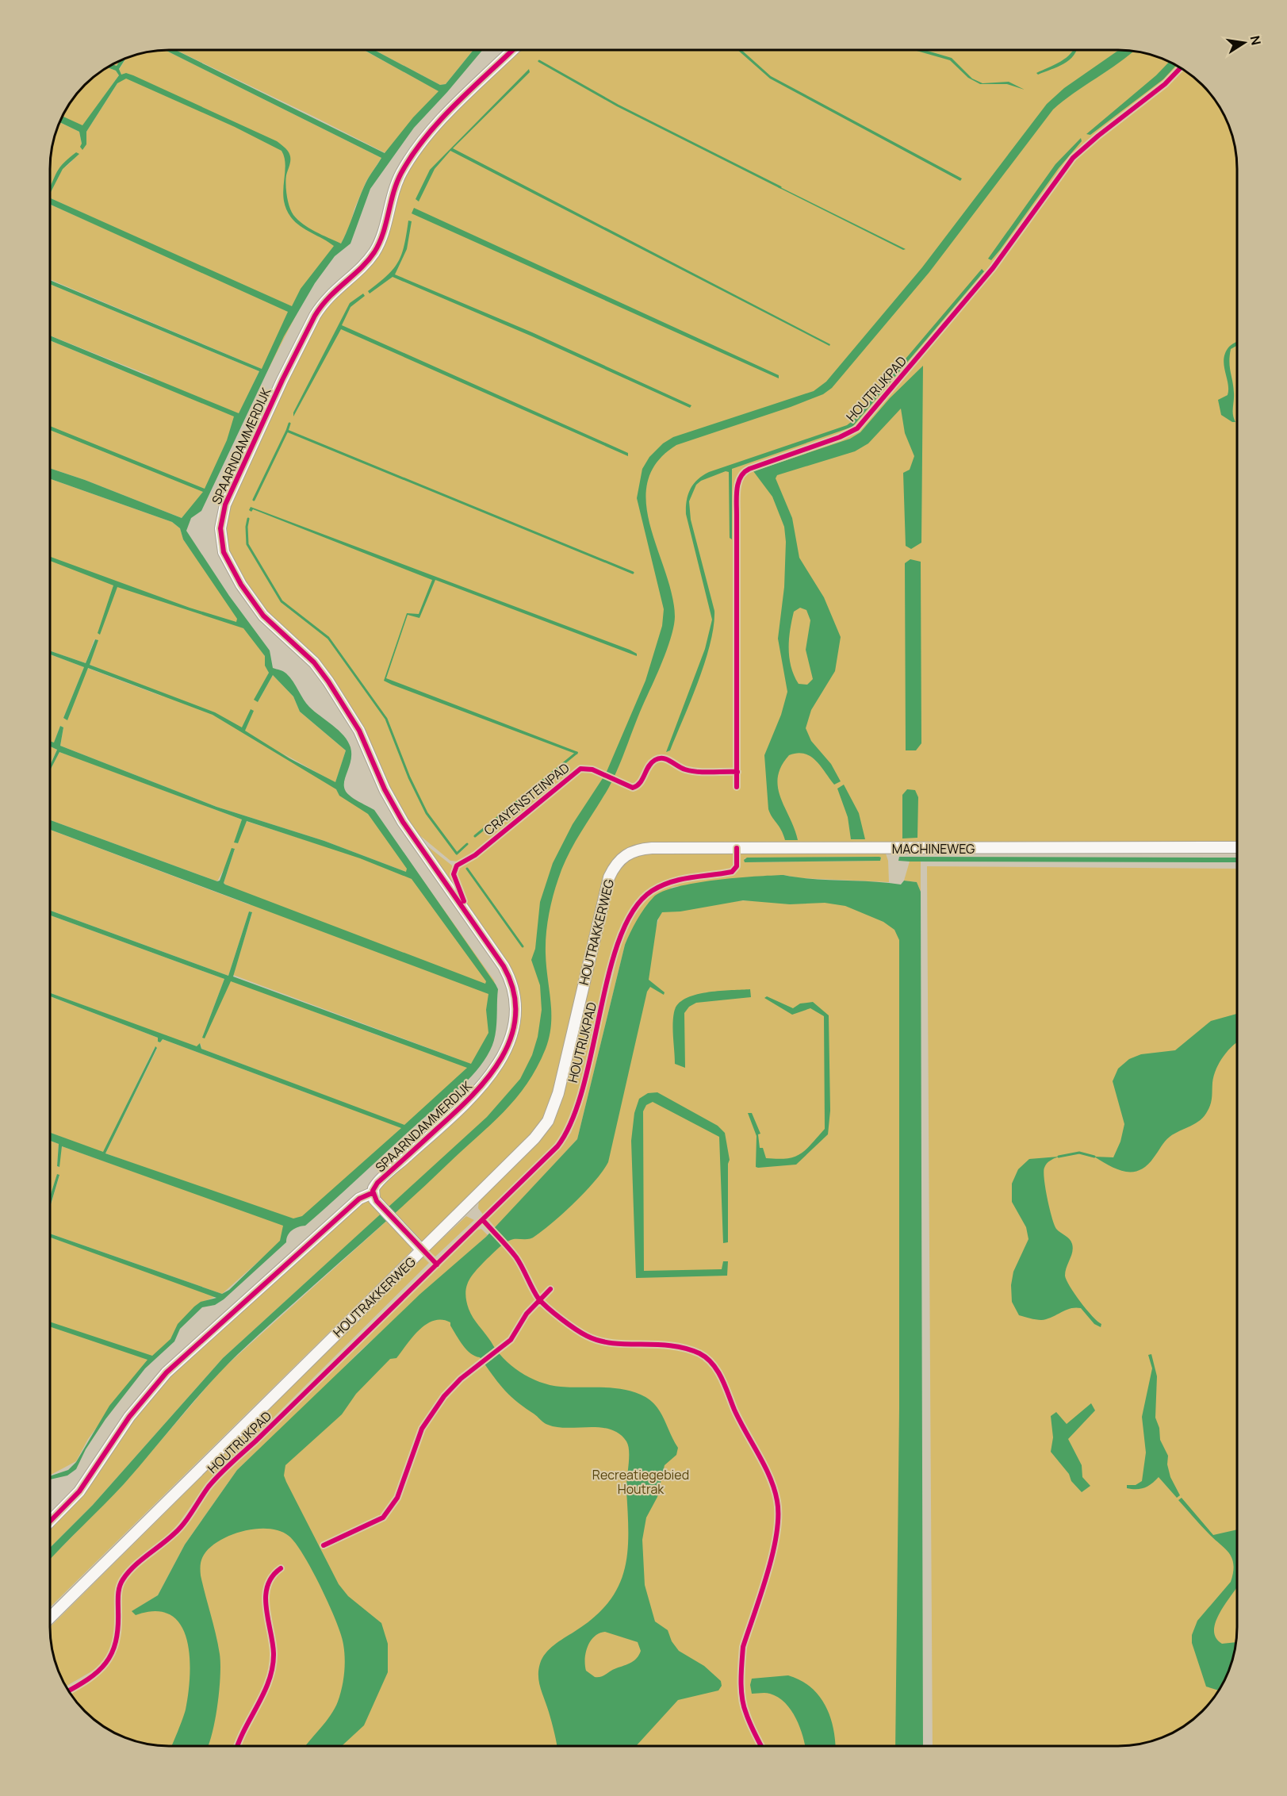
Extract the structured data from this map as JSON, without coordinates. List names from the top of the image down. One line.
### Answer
{"streets":{"street":["SPAARNDAMMERDIJK","MACHINEWEG","HOUTRAKKERWEG"],"cycle path":["HOUTRIJKPAD","CRAYENSTEINPAD"]},"crossings":[["MACHINEWEG","HOUTRAKKERWEG"]],"parks":["Recreatiegebied Houtrak"],"north":"right"}
